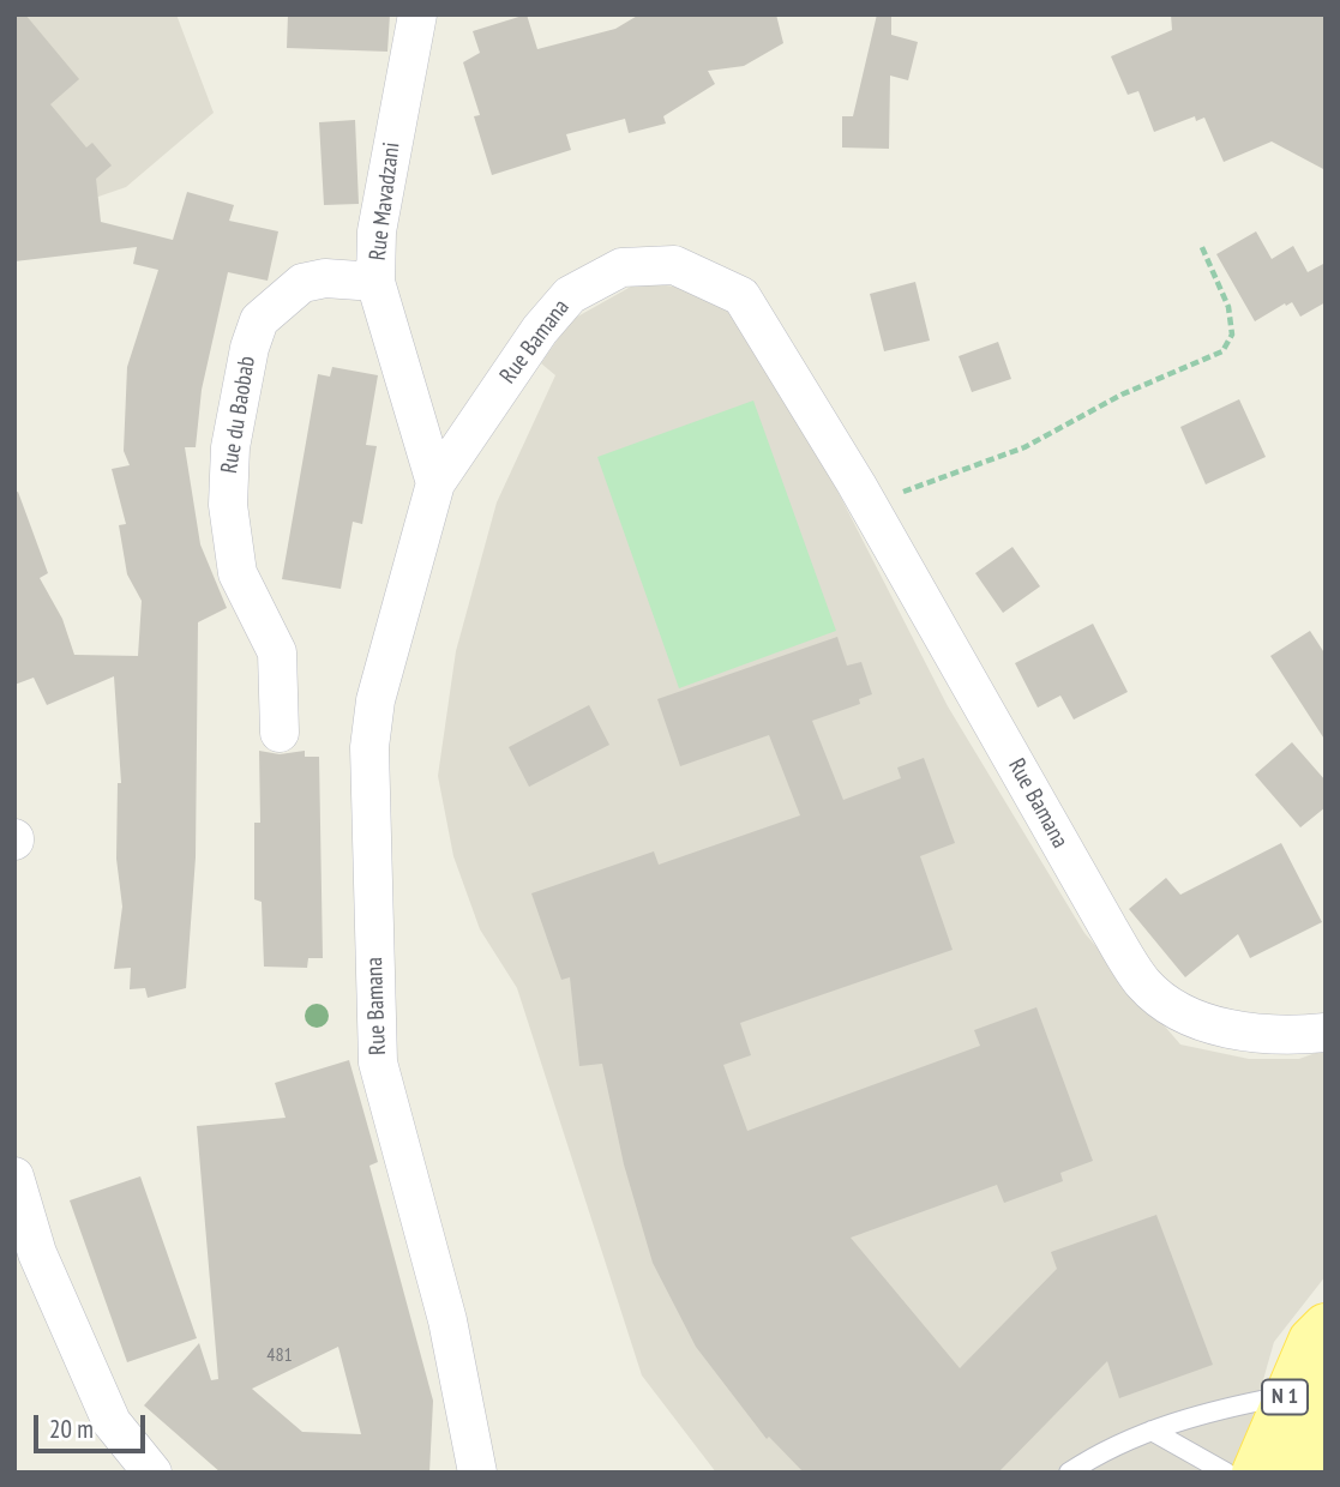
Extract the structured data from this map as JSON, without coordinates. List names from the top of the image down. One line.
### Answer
{"streets":{"main road":["N 1"],"street":["Rue Mavadzani","Rue Bamana","Rue du Baobab"]},"crossings":[["Rue Mavadzani","Rue Bamana"],["Rue Mavadzani","Rue du Baobab"]],"house_numbers":["481"],"scale_bar":"20 m"}
